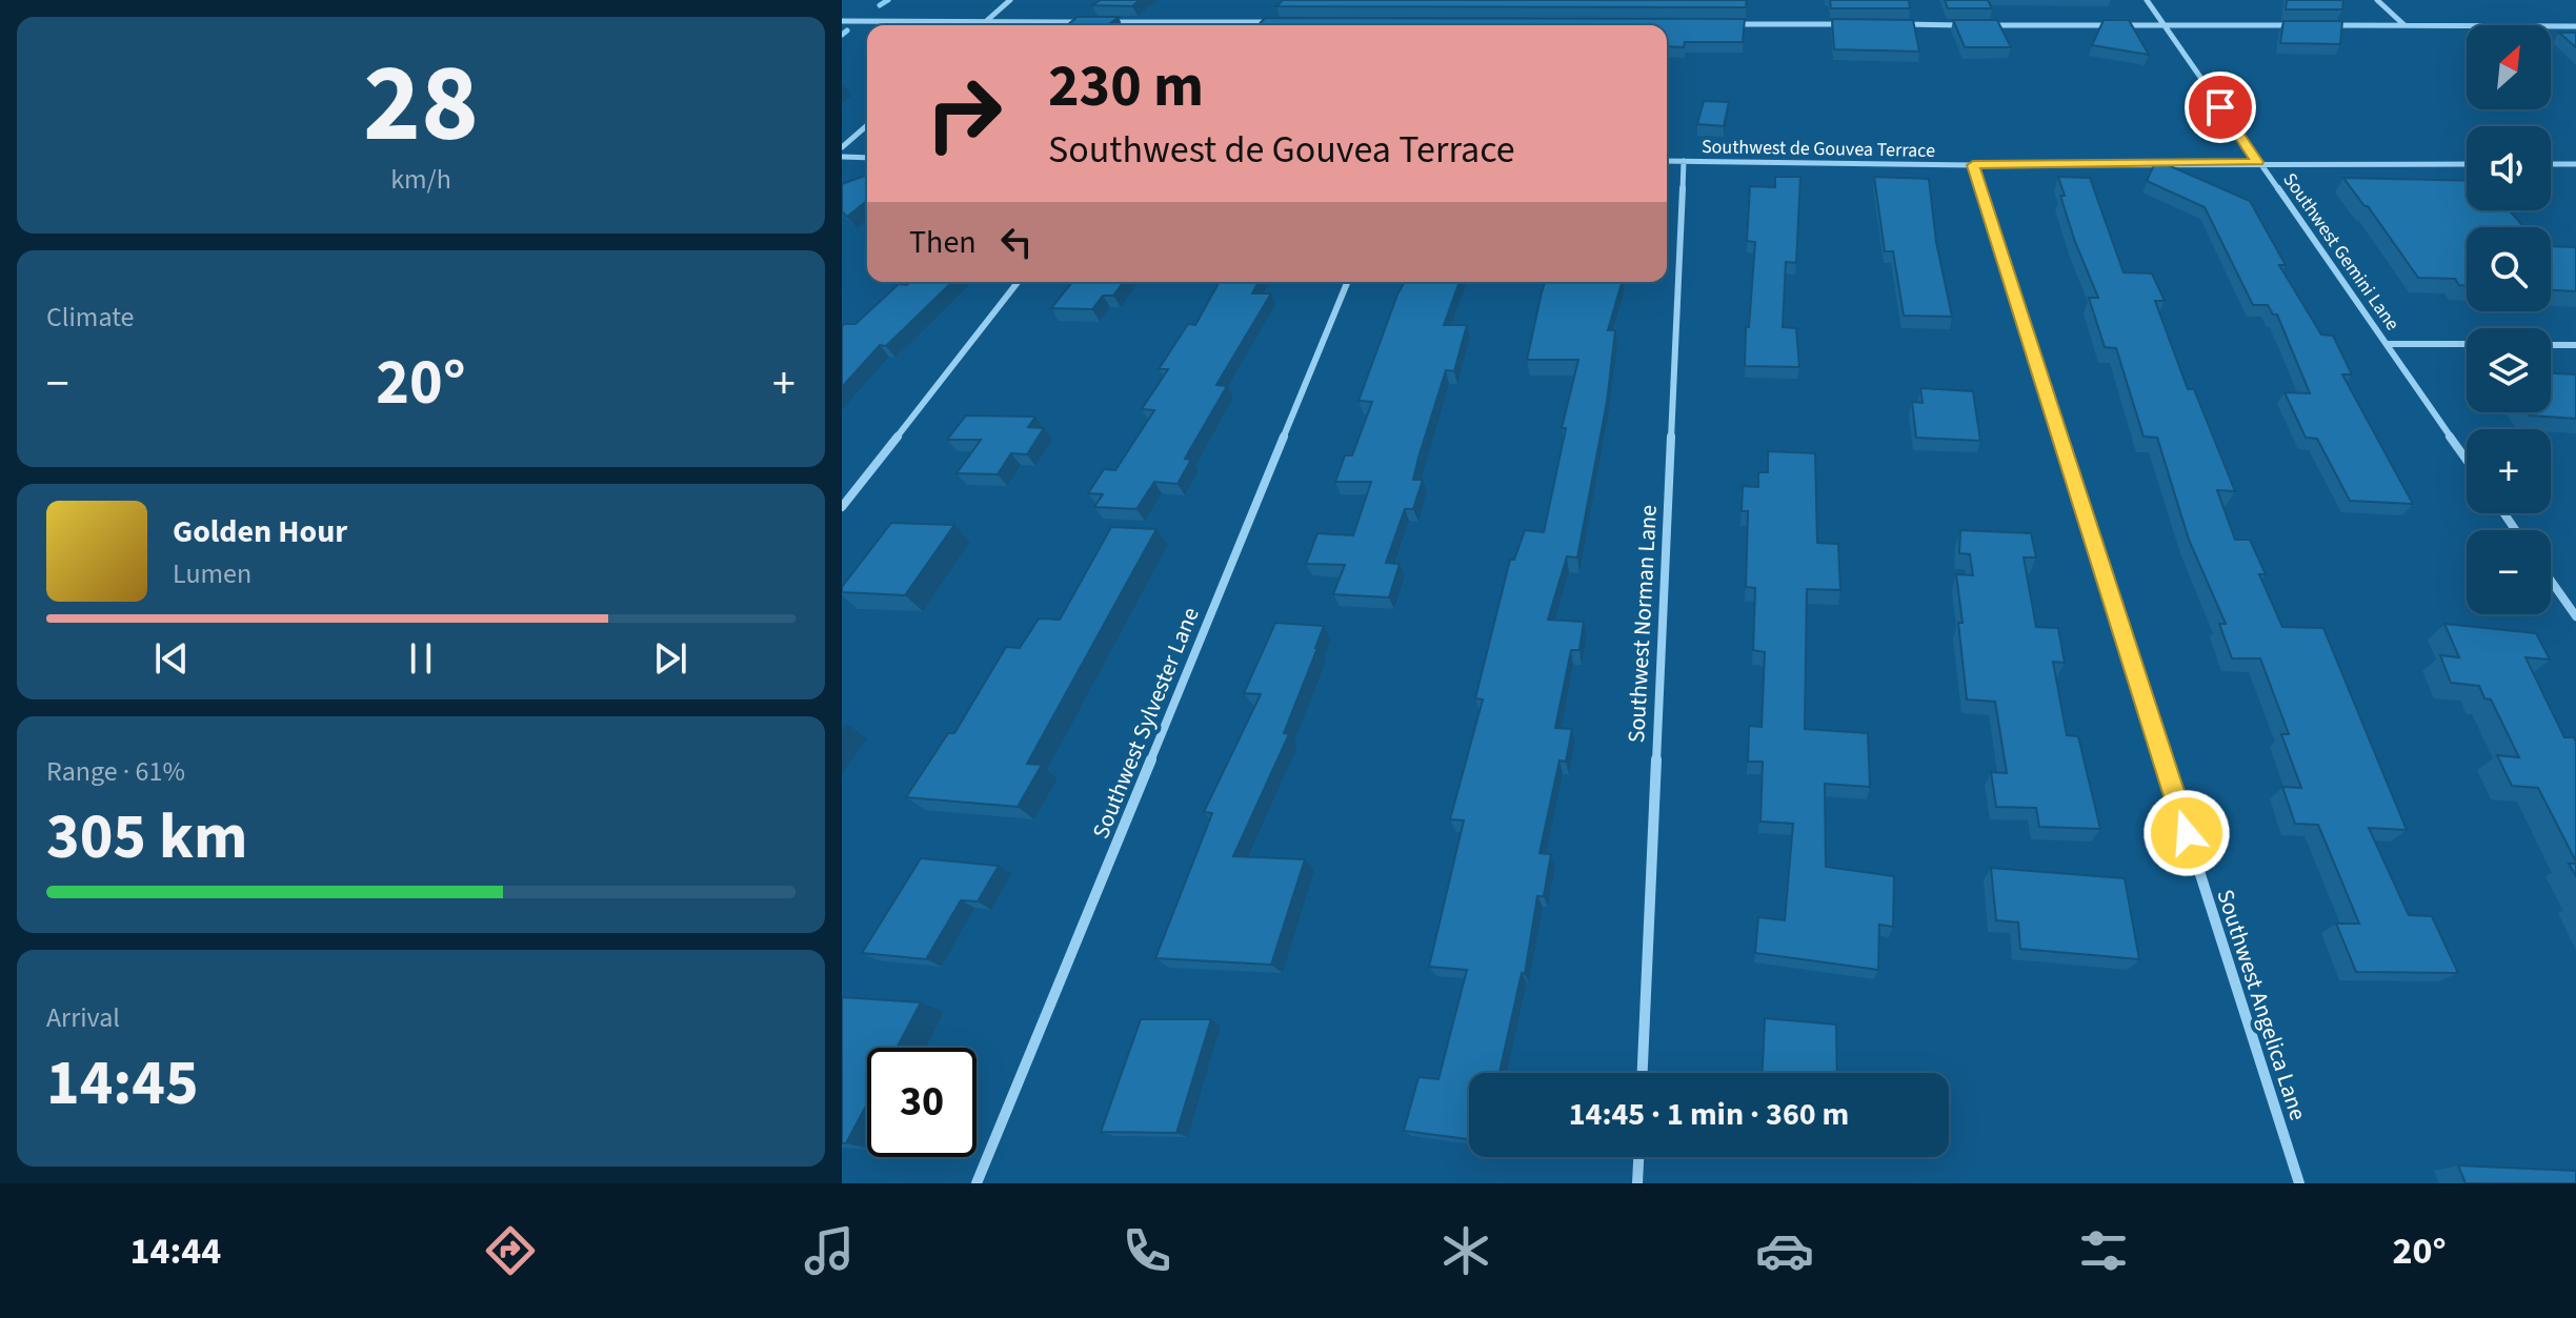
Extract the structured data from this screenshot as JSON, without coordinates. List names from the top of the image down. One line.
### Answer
{"streets":{"street":["Southwest de Gouvea Terrace","Southwest Gemini Lane","Southwest Norman Lane","Southwest Sylvester Lane","Southwest Angelica Lane"]},"crossings":[["Southwest de Gouvea Terrace","Southwest Gemini Lane"],["Southwest de Gouvea Terrace","Southwest Norman Lane"],["Southwest de Gouvea Terrace","Southwest Angelica Lane"]],"north":"top right","page":{"tile":[["28","km/h"],"Climate",["Range · 61%","305 km"],["Arrival","14:45"]],"map_buttons":["+","−"],"turn":["230 m","Southwest de Gouvea Terrace"],"then":"Then","heat":["−","20°","+"],"song":["Golden Hour","Lumen"],"limit":"30","trip":"14:45 · 1 min · 360 m","tabs":["14:44","20°"]}}
